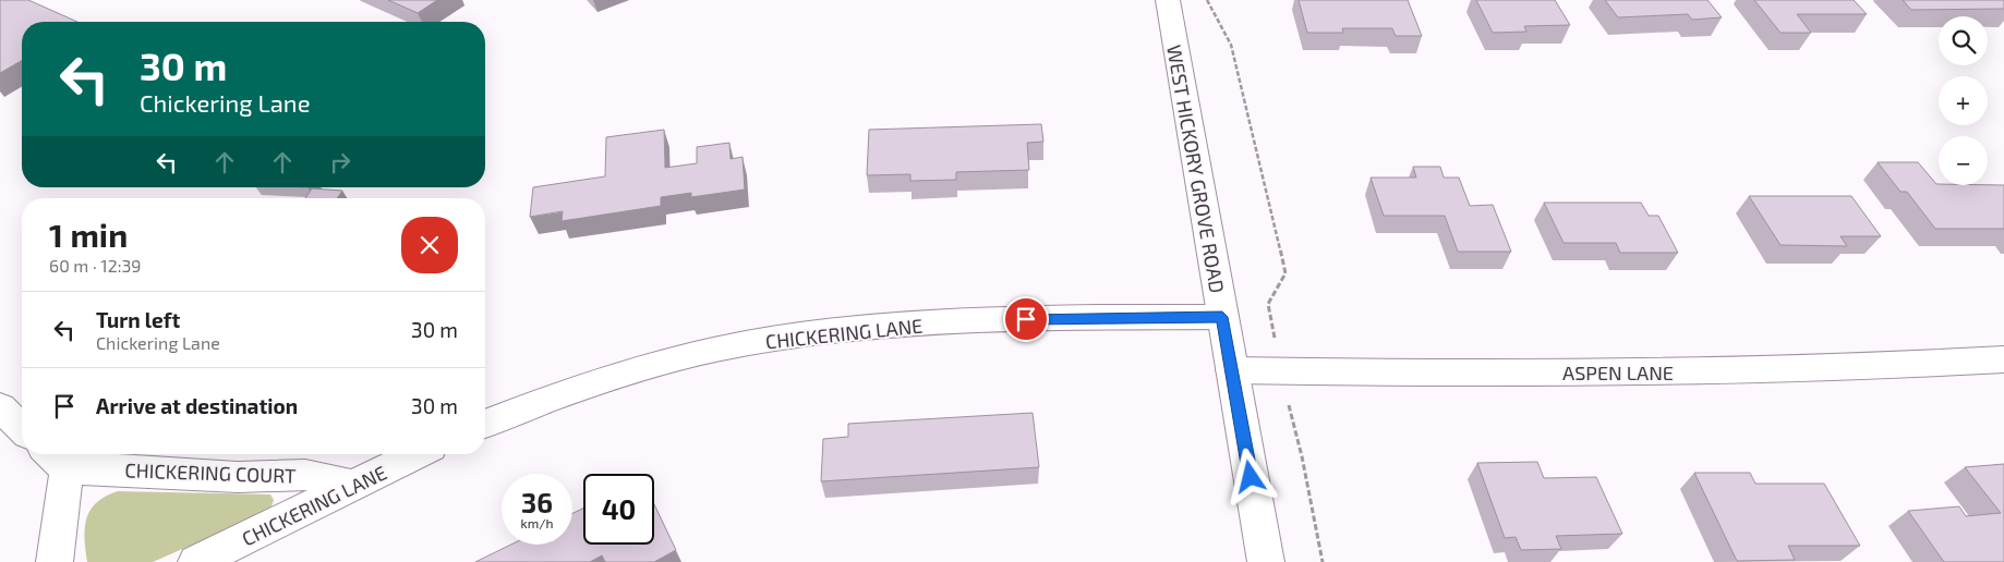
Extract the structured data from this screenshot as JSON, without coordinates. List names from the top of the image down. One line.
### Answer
{"streets":{"street":["WEST HICKORY GROVE ROAD","CHICKERING LANE","ASPEN LANE","CHICKERING COURT"]},"crossings":[["WEST HICKORY GROVE ROAD","CHICKERING LANE"],["WEST HICKORY GROVE ROAD","ASPEN LANE"],["CHICKERING LANE","CHICKERING COURT"]],"page":{"map_buttons":["+","−"],"turn":["30 m","Chickering Lane"],"heading":["1 min","60 m · 12:39"],"list":[{"name":"Turn left","note":"Chickering Lane","value":"30 m"},{"name":"Arrive at destination","value":"30 m"}],"speed":"36 km/h","limit":"40"}}
